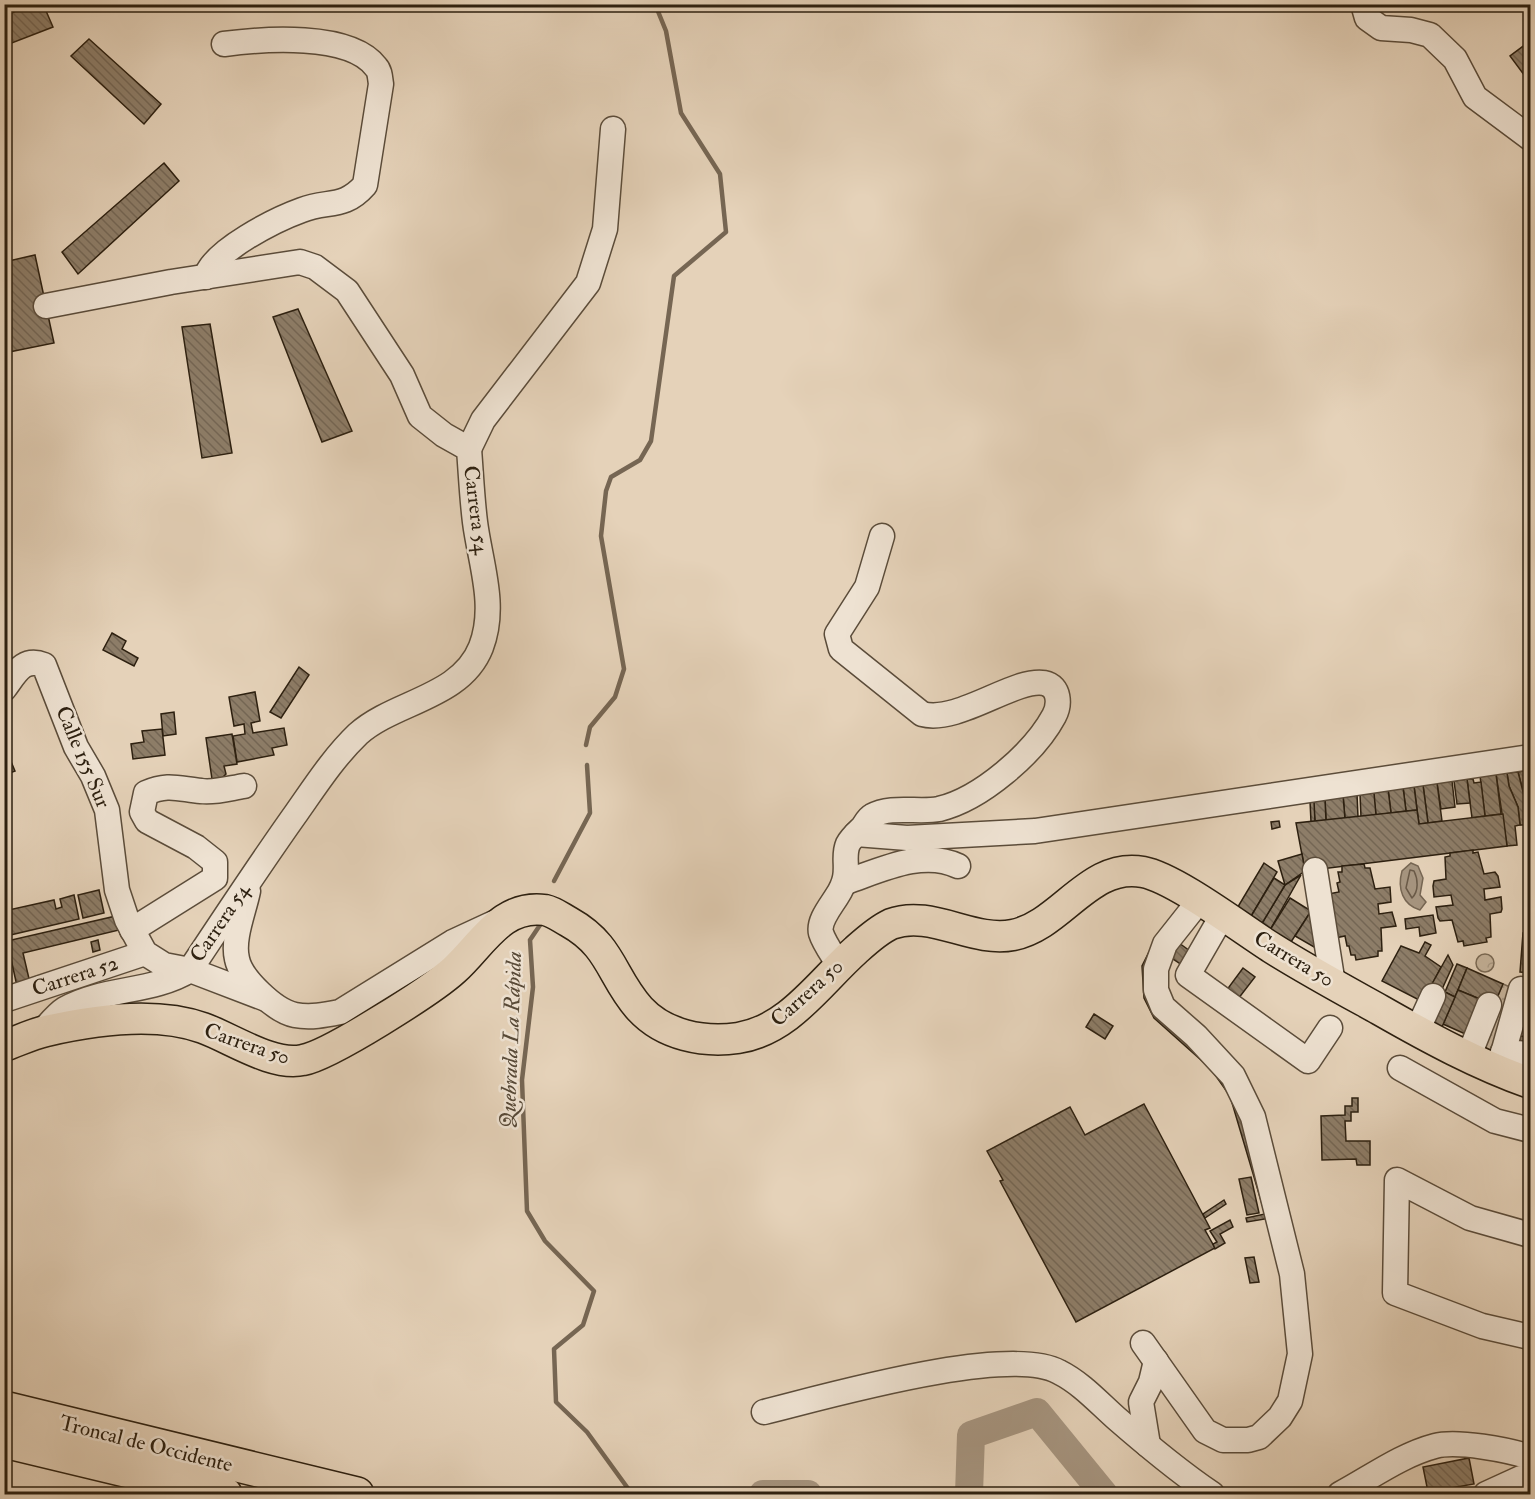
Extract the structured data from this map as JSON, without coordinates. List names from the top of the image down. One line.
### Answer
{"streets":{"highway":["Troncal de Occidente"],"main road":["Carrera 50"],"street":["Carrera 54","Calle 155 Sur","Carrera 52"]},"crossings":[["Carrera 54","Carrera 50"],["Calle 155 Sur","Carrera 52"]],"water":["Quebrada La Rápida"]}
